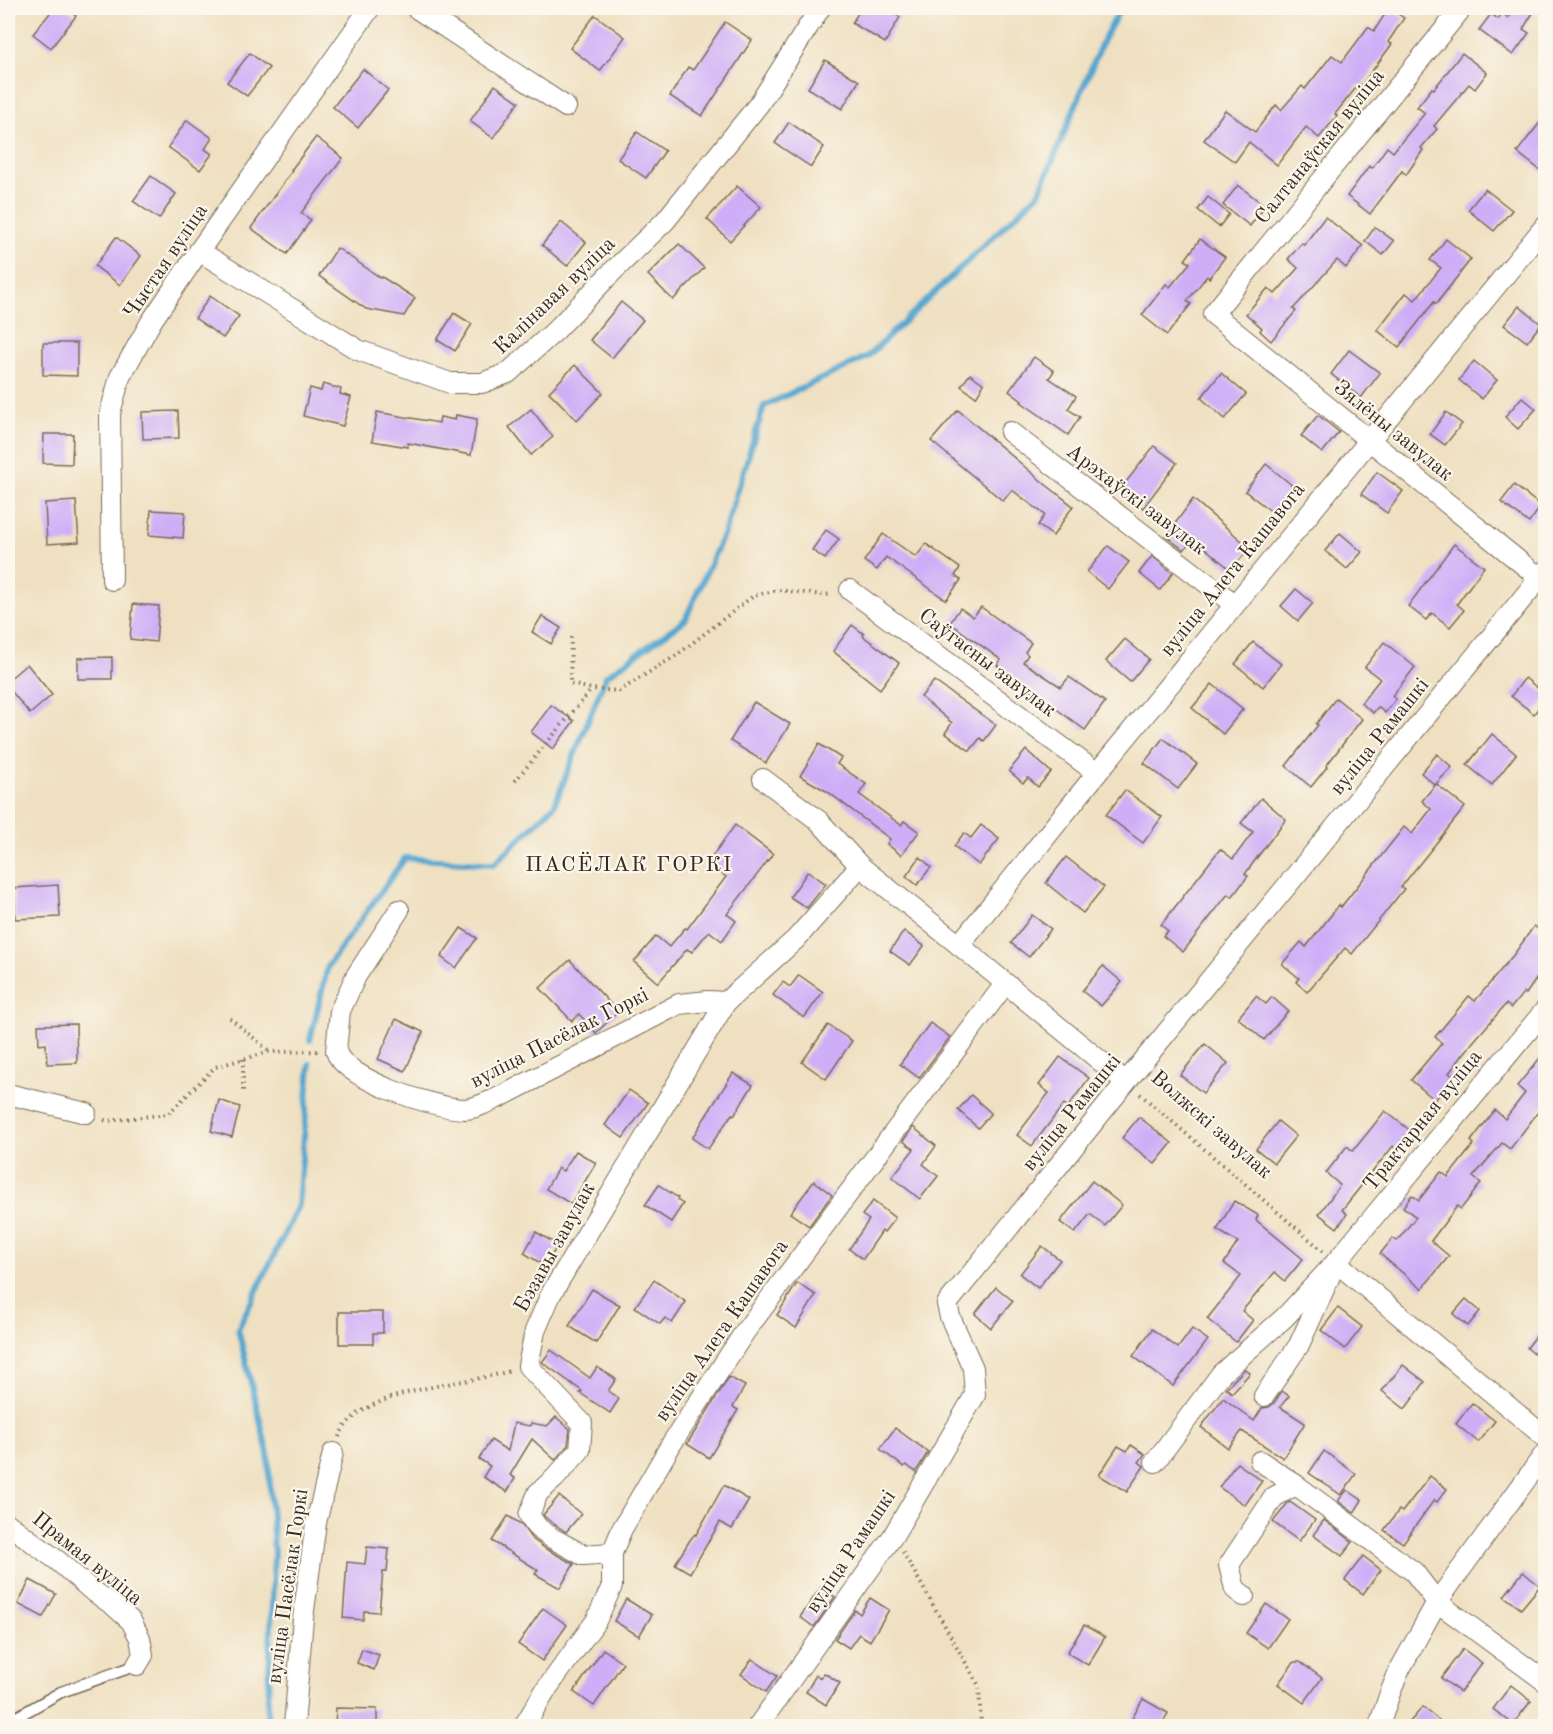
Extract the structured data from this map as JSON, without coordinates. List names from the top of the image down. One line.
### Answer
{"streets":{"street":["Салтанаўская вуліца","Чыстая вуліца","Калінавая вуліца","Зялёны завулак","Арэхаўскі завулак","вуліца Алега Кашавога","Саўгасны завулак","вуліца Рамашкі","вуліца Пасёлак Горкі","Трактарная вуліца","Волжскі завулак","Бэзавы завулак","Прамая вуліца"]},"crossings":[["Салтанаўская вуліца","Зялёны завулак"],["Чыстая вуліца","Калінавая вуліца"],["Зялёны завулак","вуліца Алега Кашавога"],["Зялёны завулак","вуліца Рамашкі"],["Арэхаўскі завулак","вуліца Алега Кашавога"],["вуліца Алега Кашавога","Саўгасны завулак"],["вуліца Алега Кашавога","Волжскі завулак"],["вуліца Алега Кашавога","Бэзавы завулак"],["вуліца Рамашкі","Волжскі завулак"],["вуліца Пасёлак Горкі","Бэзавы завулак"],["Трактарная вуліца","Волжскі завулак"]],"districts":["ПАСЁЛАК ГОРКІ"]}
